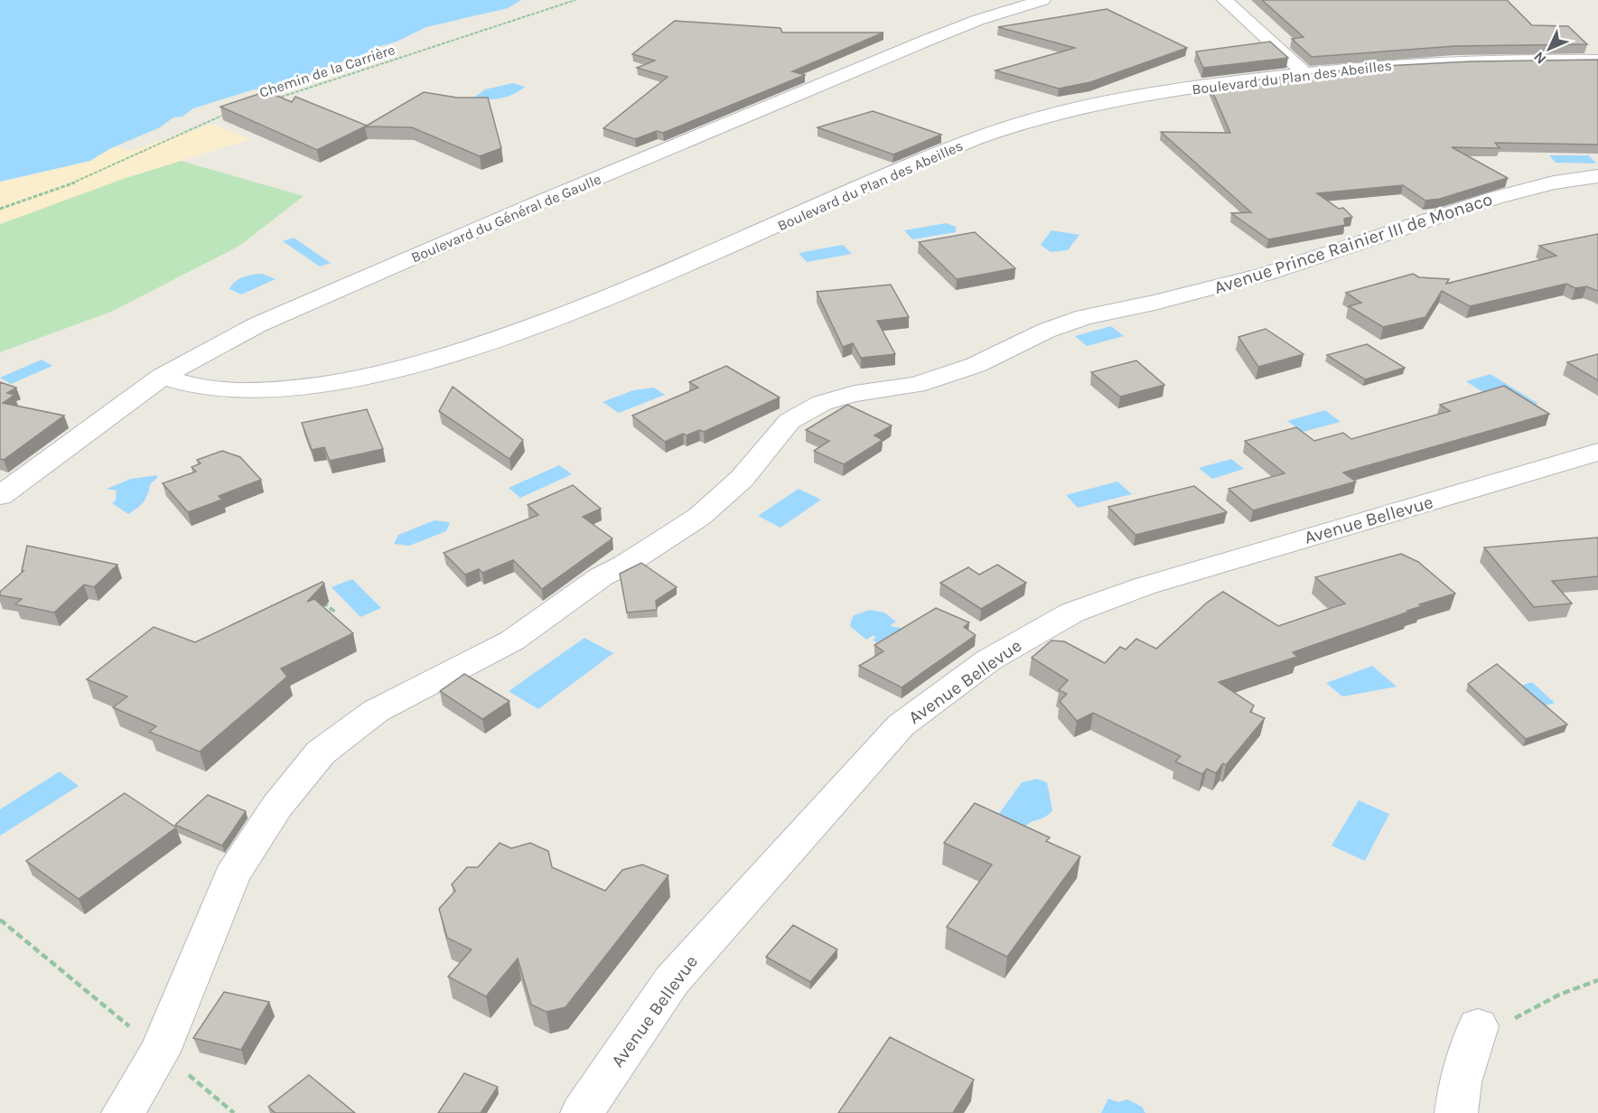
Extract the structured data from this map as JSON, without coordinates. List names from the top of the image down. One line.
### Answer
{"streets":{"street":["Boulevard du Plan des Abeilles","Boulevard du Général de Gaulle","Avenue Prince Rainier III de Monaco","Avenue Bellevue"],"path":["Chemin de la Carrière"]},"crossings":[["Boulevard du Plan des Abeilles","Boulevard du Général de Gaulle"]],"north":"bottom left"}
